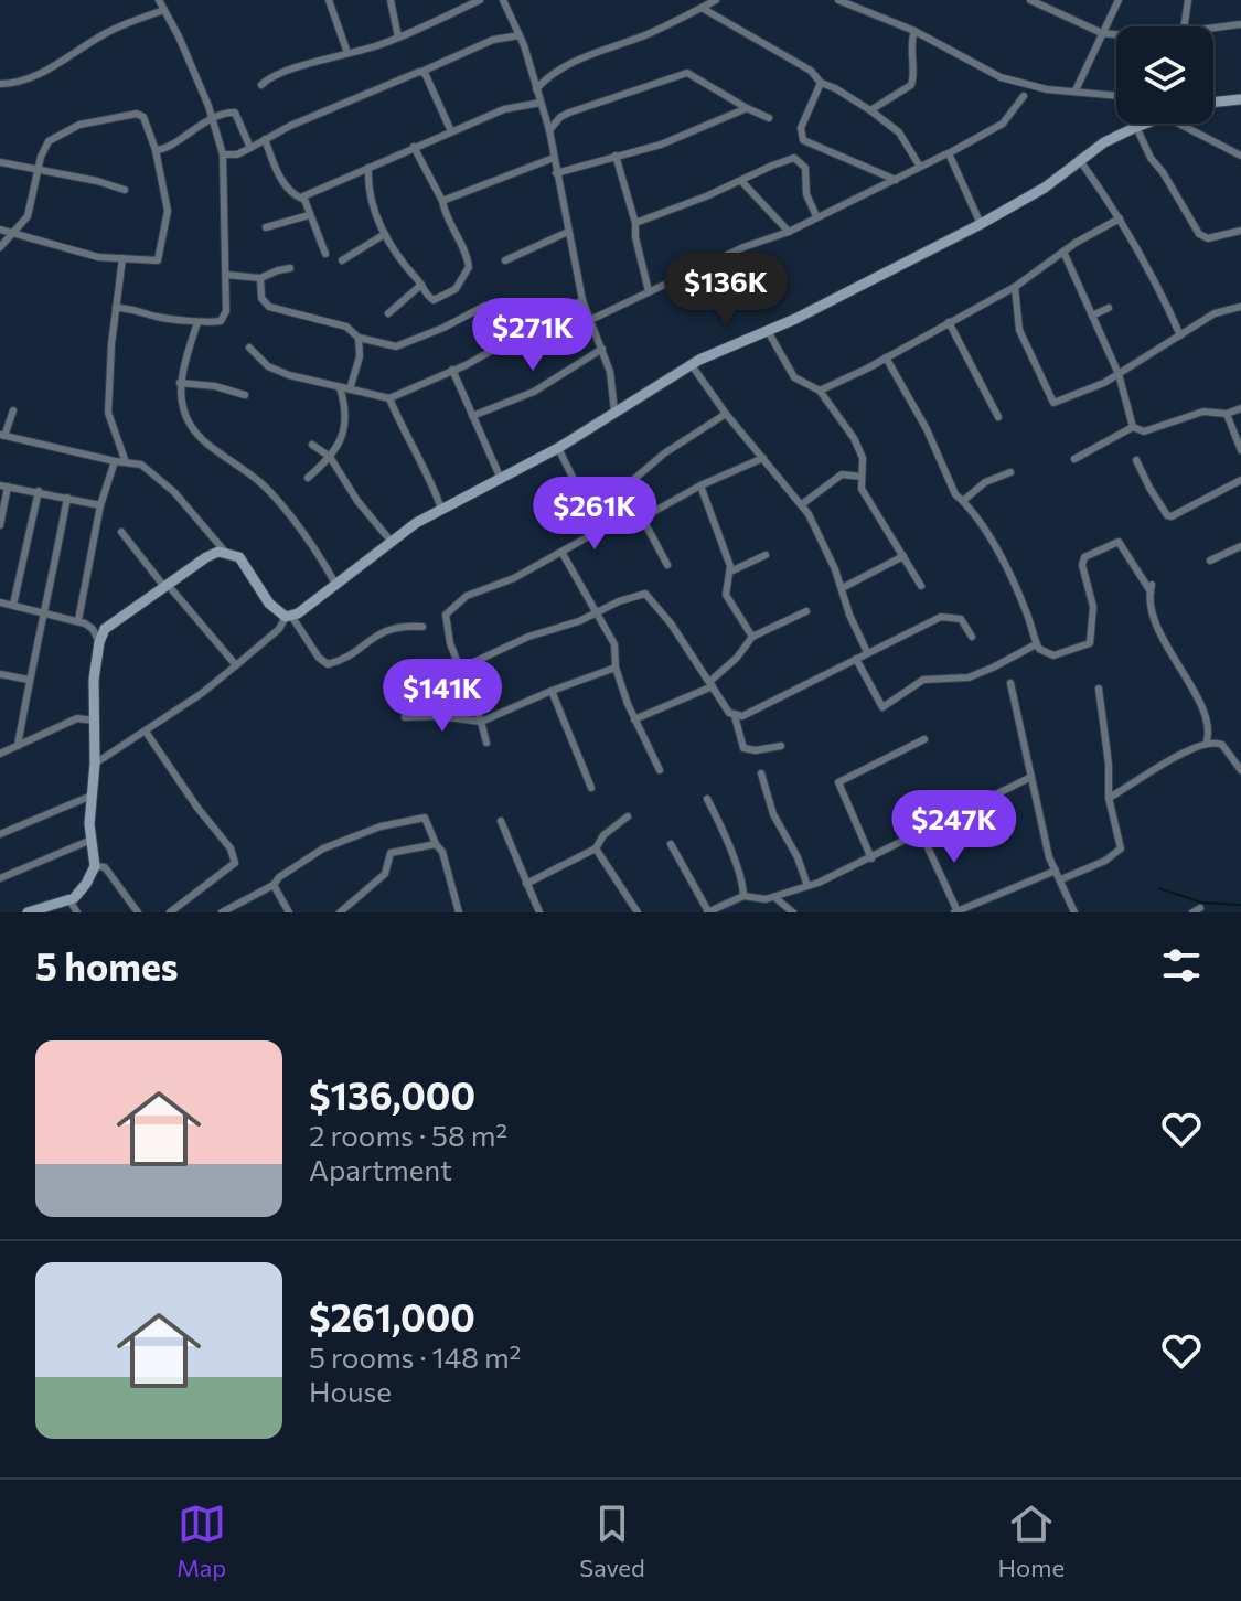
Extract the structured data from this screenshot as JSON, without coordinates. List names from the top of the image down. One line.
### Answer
{"page":{"price":["$136K","$271K","$261K","$141K","$247K"],"heading":"5 homes","list":[{"name":"$136,000","note":"2 rooms · 58 m² · Apartment"},{"name":"$261,000","note":"5 rooms · 148 m² · House"}],"tabs":["Map","Saved","Home"]}}
